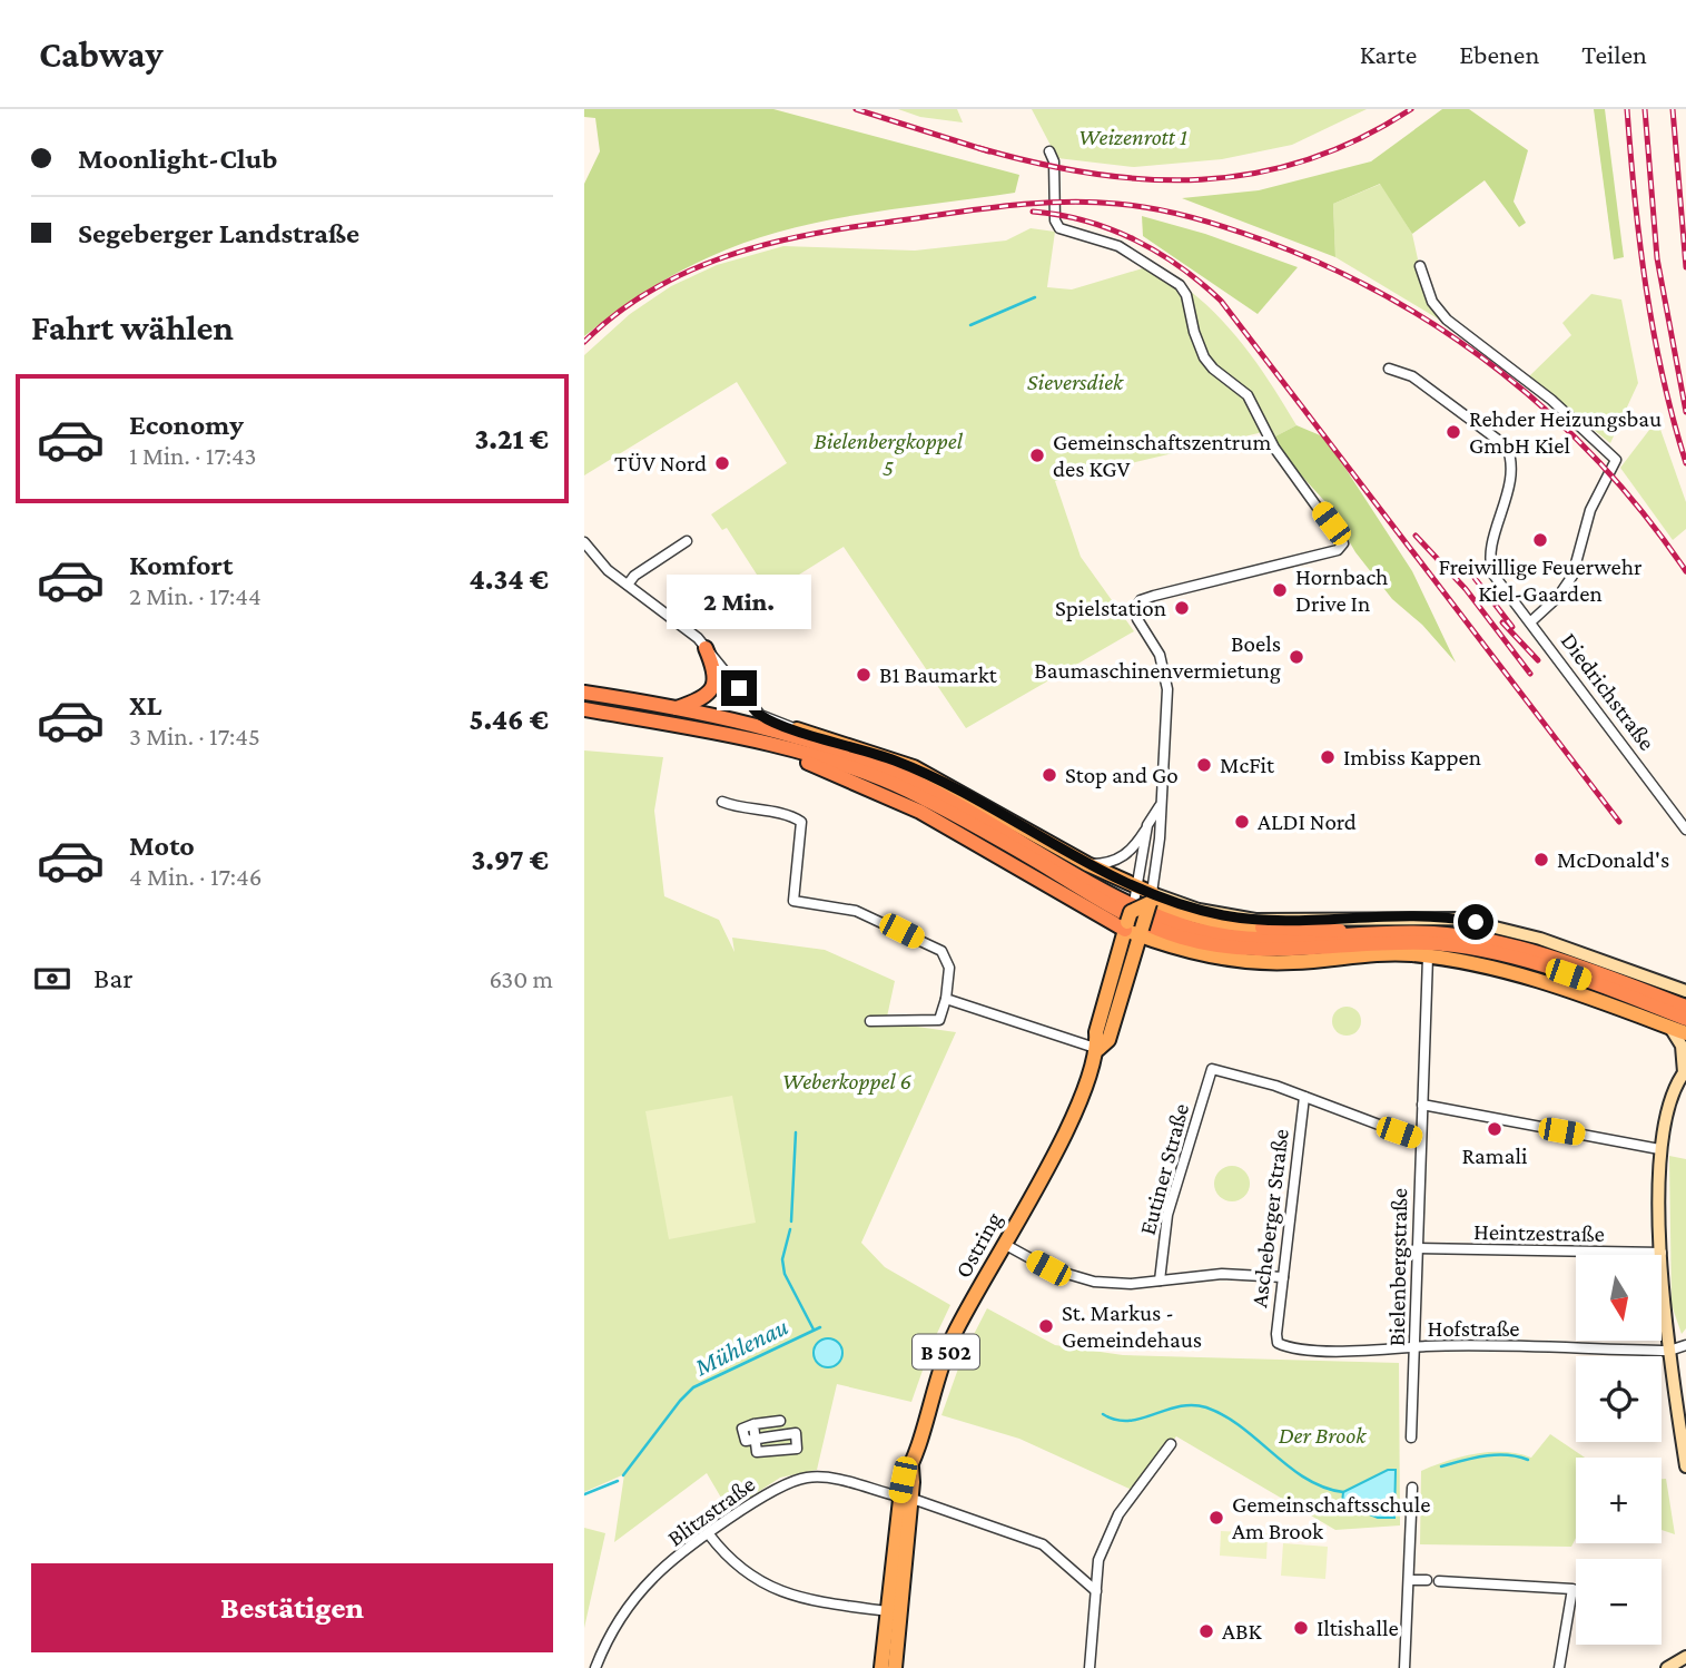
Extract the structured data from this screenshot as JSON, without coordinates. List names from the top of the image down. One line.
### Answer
{"streets":{"main road":["Ostring","B 502"],"street":["Diedrichstraße","Eutiner Straße","Ascheberger Straße","Heintzestraße","Bielenbergstraße","Hofstraße","Blitzstraße"]},"crossings":[["Eutiner Straße","Ascheberger Straße"],["Ascheberger Straße","Hofstraße"],["Heintzestraße","Bielenbergstraße"],["Ostring","Blitzstraße"],["Bielenbergstraße","Hofstraße"]],"water":["Mühlenau"],"parks":["Weizenrott 1","Sieversdiek","Bielenbergkoppel 5","Weberkoppel 6","Der Brook"],"places":["Rehder Heizungsbau GmbH Kiel","Gemeinschaftszentrum des KGV","TÜV Nord","Freiwillige Feuerwehr Kiel-Gaarden","Hornbach Drive In","Spielstation","Boels Baumaschinenvermietung","B1 Baumarkt","Imbiss Kappen","McFit","Stop and Go","ALDI Nord","McDonald's","Ramali","St. Markus - Gemeindehaus","Gemeinschaftsschule Am Brook","Iltishalle","ABK"],"north":"bottom","page":{"header":"Cabway","nav":["Karte","Ebenen","Teilen"],"banner":["Moonlight-Club","Segeberger Landstraße"],"heading":"Fahrt wählen","list":[{"name":"Economy","note":"1 Min. · 17:43","value":"3.21 €"},{"name":"Komfort","note":"2 Min. · 17:44","value":"4.34 €"},{"name":"XL","note":"3 Min. · 17:45","value":"5.46 €"},{"name":"Moto","note":"4 Min. · 17:46","value":"3.97 €"}],"bubble":"2 Min.","pay":["Bar","630 m"],"map_buttons":["+","−"],"buttons":"Bestätigen"}}
